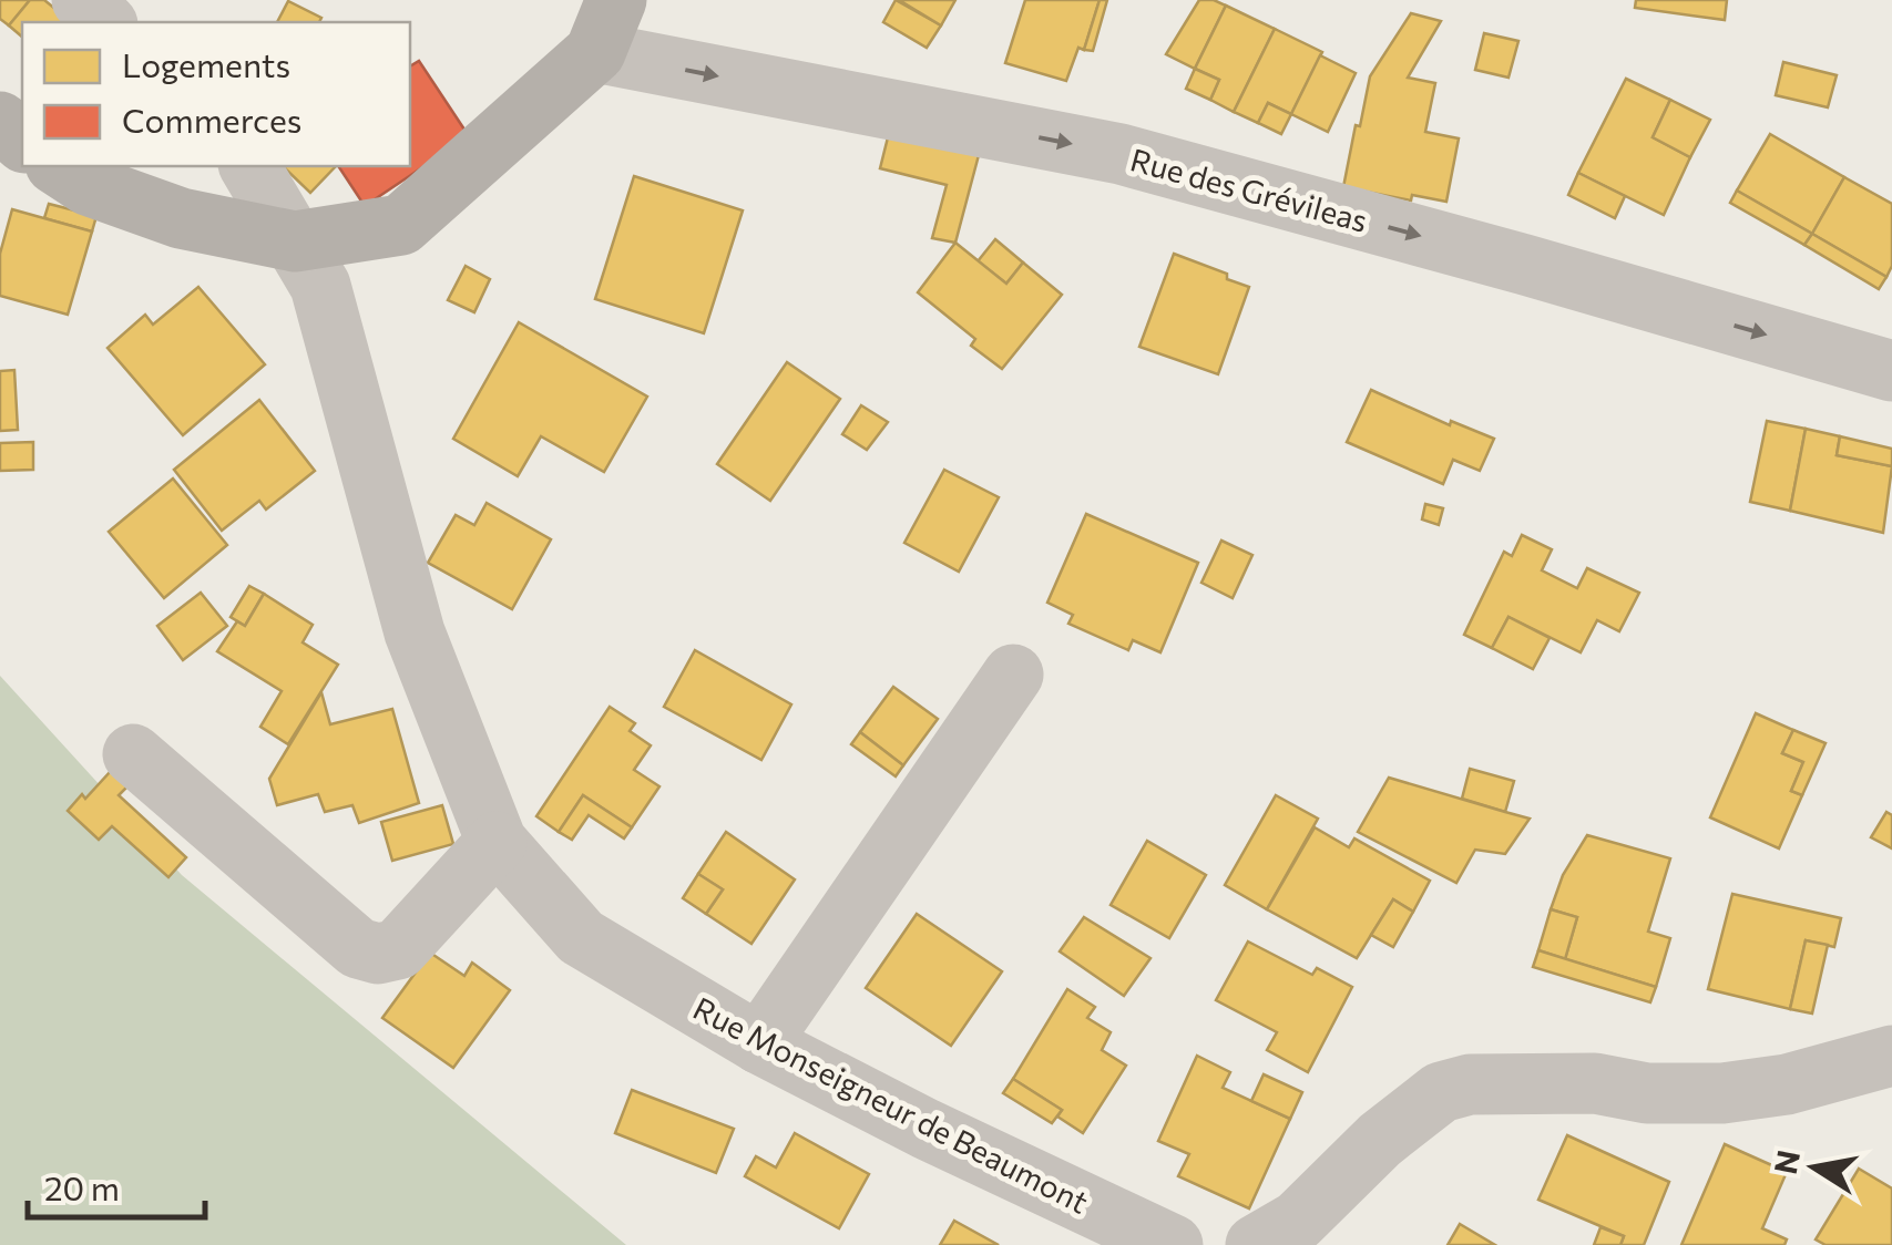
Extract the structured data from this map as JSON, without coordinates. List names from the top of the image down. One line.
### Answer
{"streets":{"street":["Rue des Grévileas","Rue Monseigneur de Beaumont"]},"one_way":["Rue des Grévileas"],"legend":["Logements","Commerces"],"scale_bar":"20 m","north":"left"}
